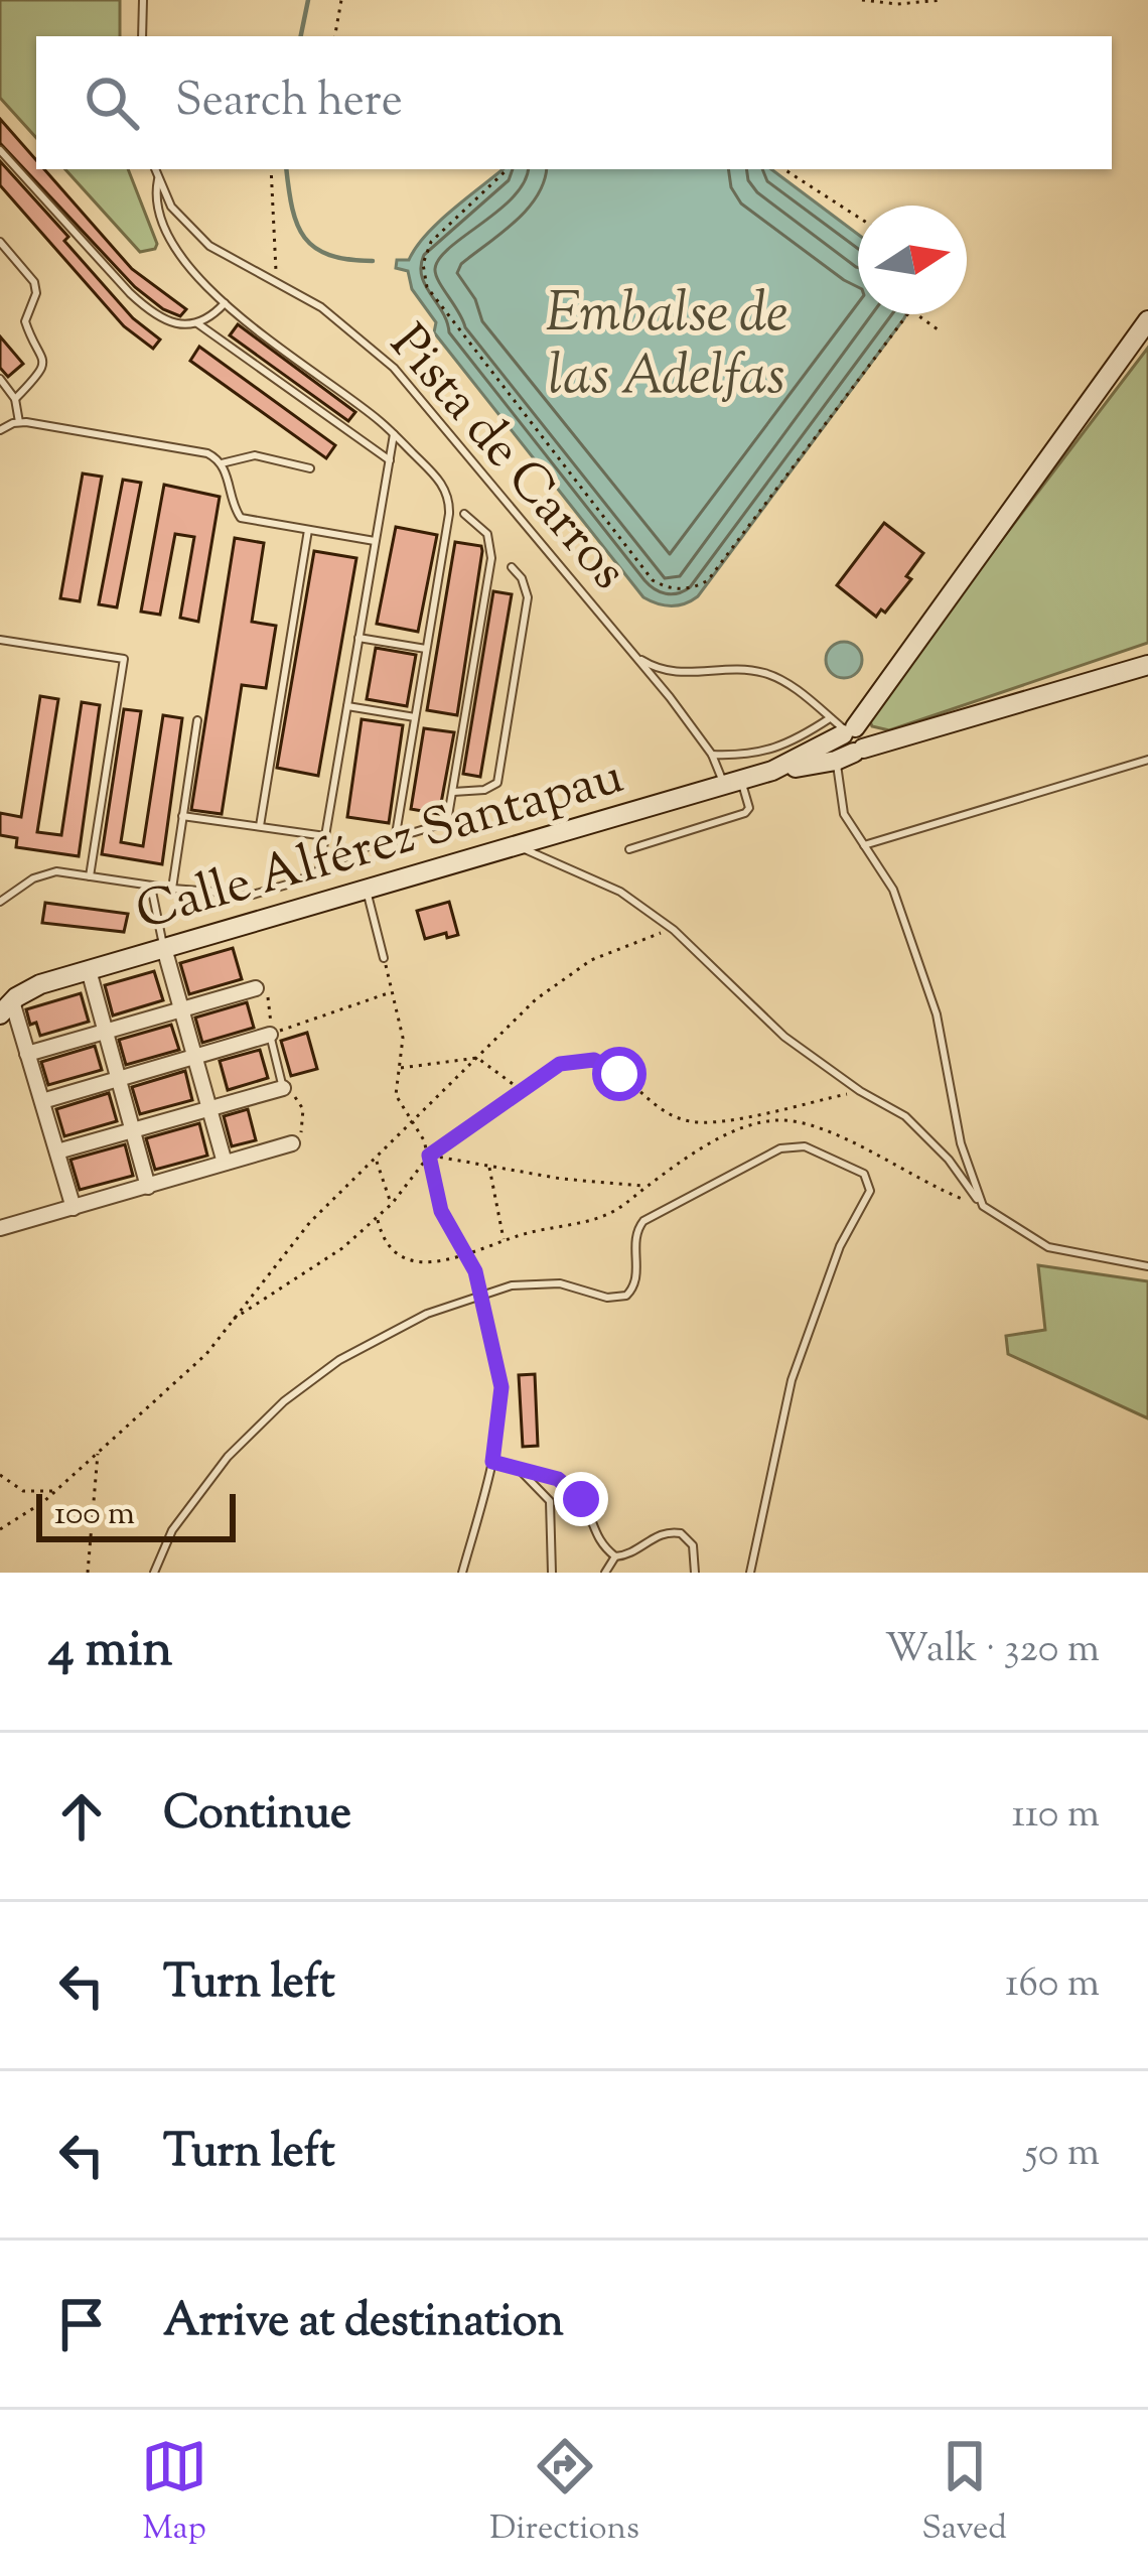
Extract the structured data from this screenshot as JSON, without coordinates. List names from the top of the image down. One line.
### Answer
{"streets":{"main road":["Calle Alférez Santapau"],"lane":["Pista de Carros"]},"crossings":[["Pista de Carros","Calle Alférez Santapau"]],"water":["Embalse de las Adelfas"],"scale_bar":"100 m","north":"right","page":{"search":"Search here","scale":"100 m","heading":["4 min","Walk · 320 m"],"list":[["Continue","110 m"],["Turn left","160 m"],["Turn left","50 m"],"Arrive at destination"],"nav":["Map","Directions","Saved"]}}
